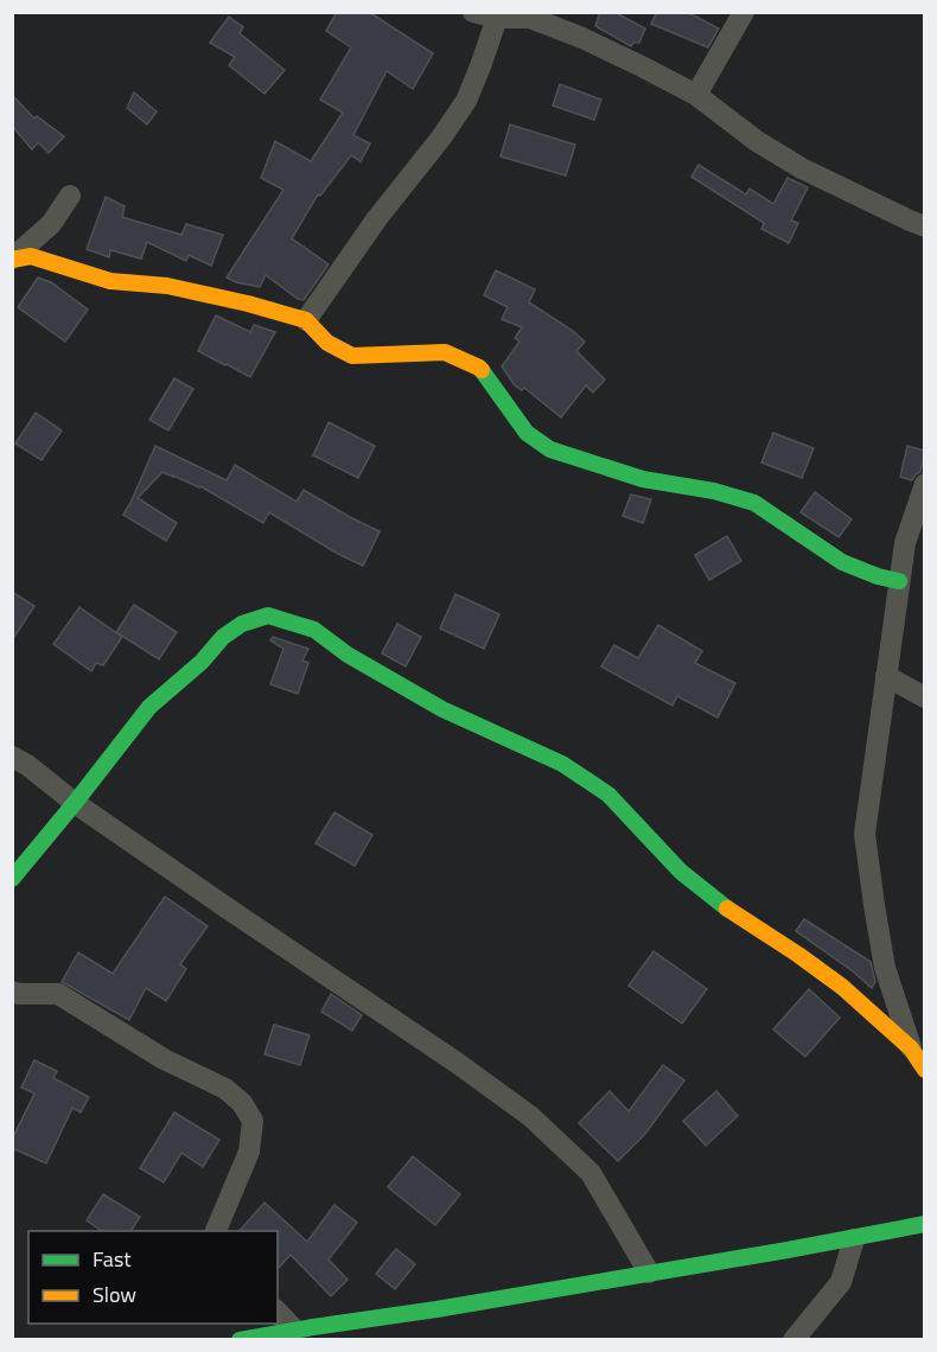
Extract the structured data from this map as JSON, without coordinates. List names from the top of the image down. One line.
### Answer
{"legend":["Fast","Slow"]}
